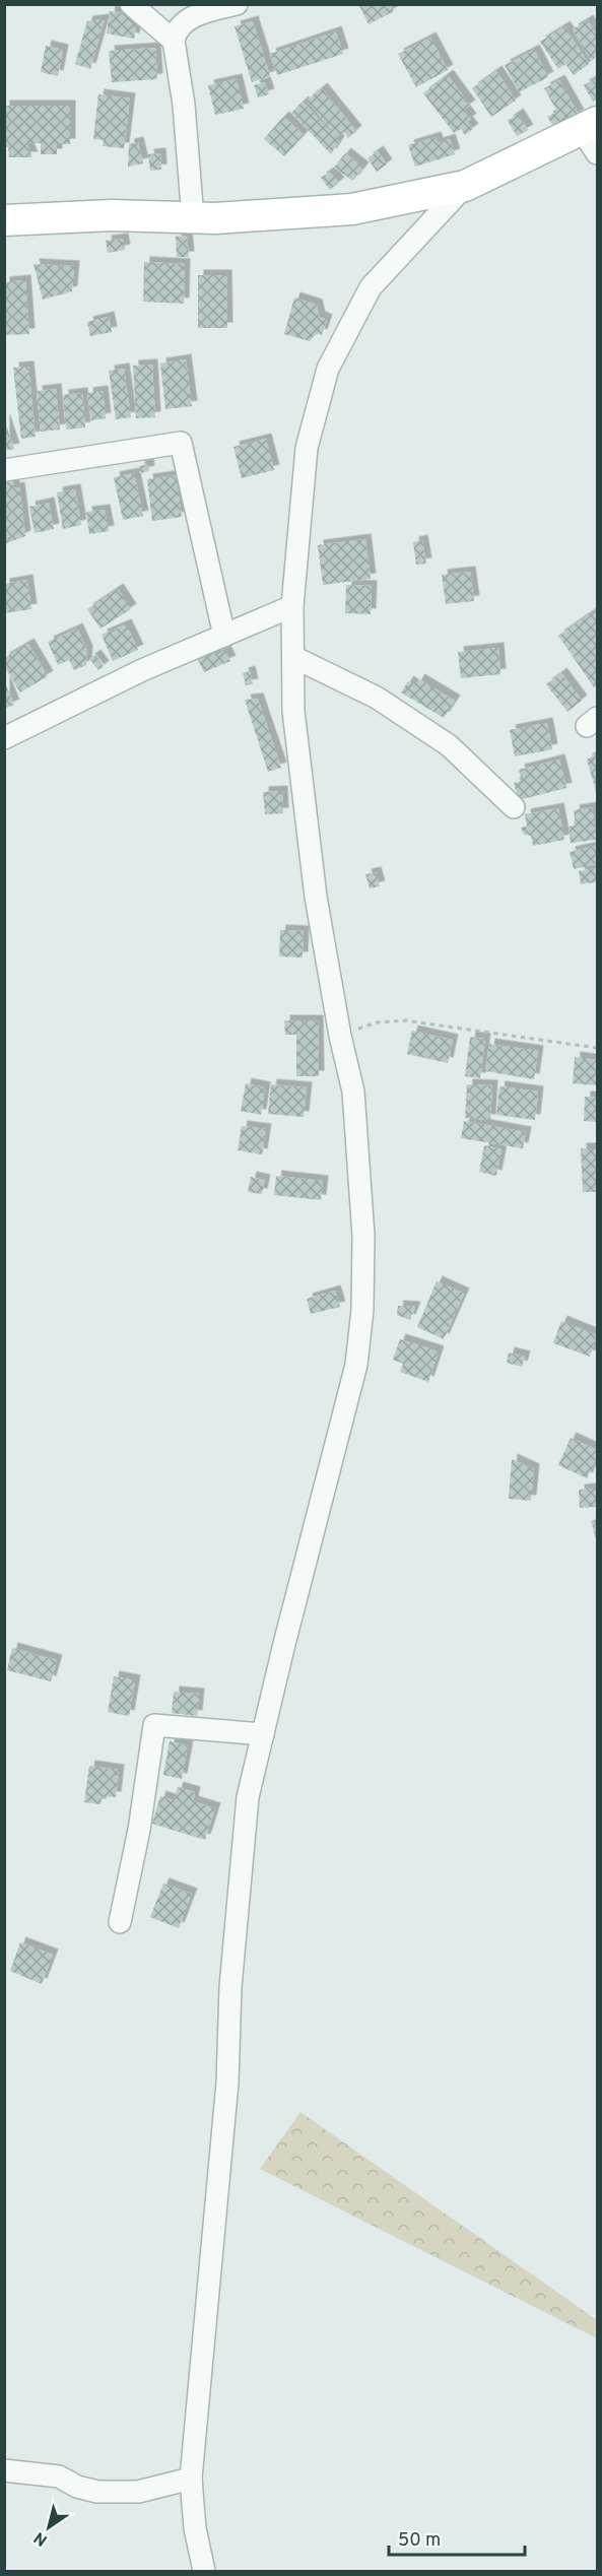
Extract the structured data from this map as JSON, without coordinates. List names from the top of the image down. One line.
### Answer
{"scale_bar":"50 m","north":"bottom left"}
